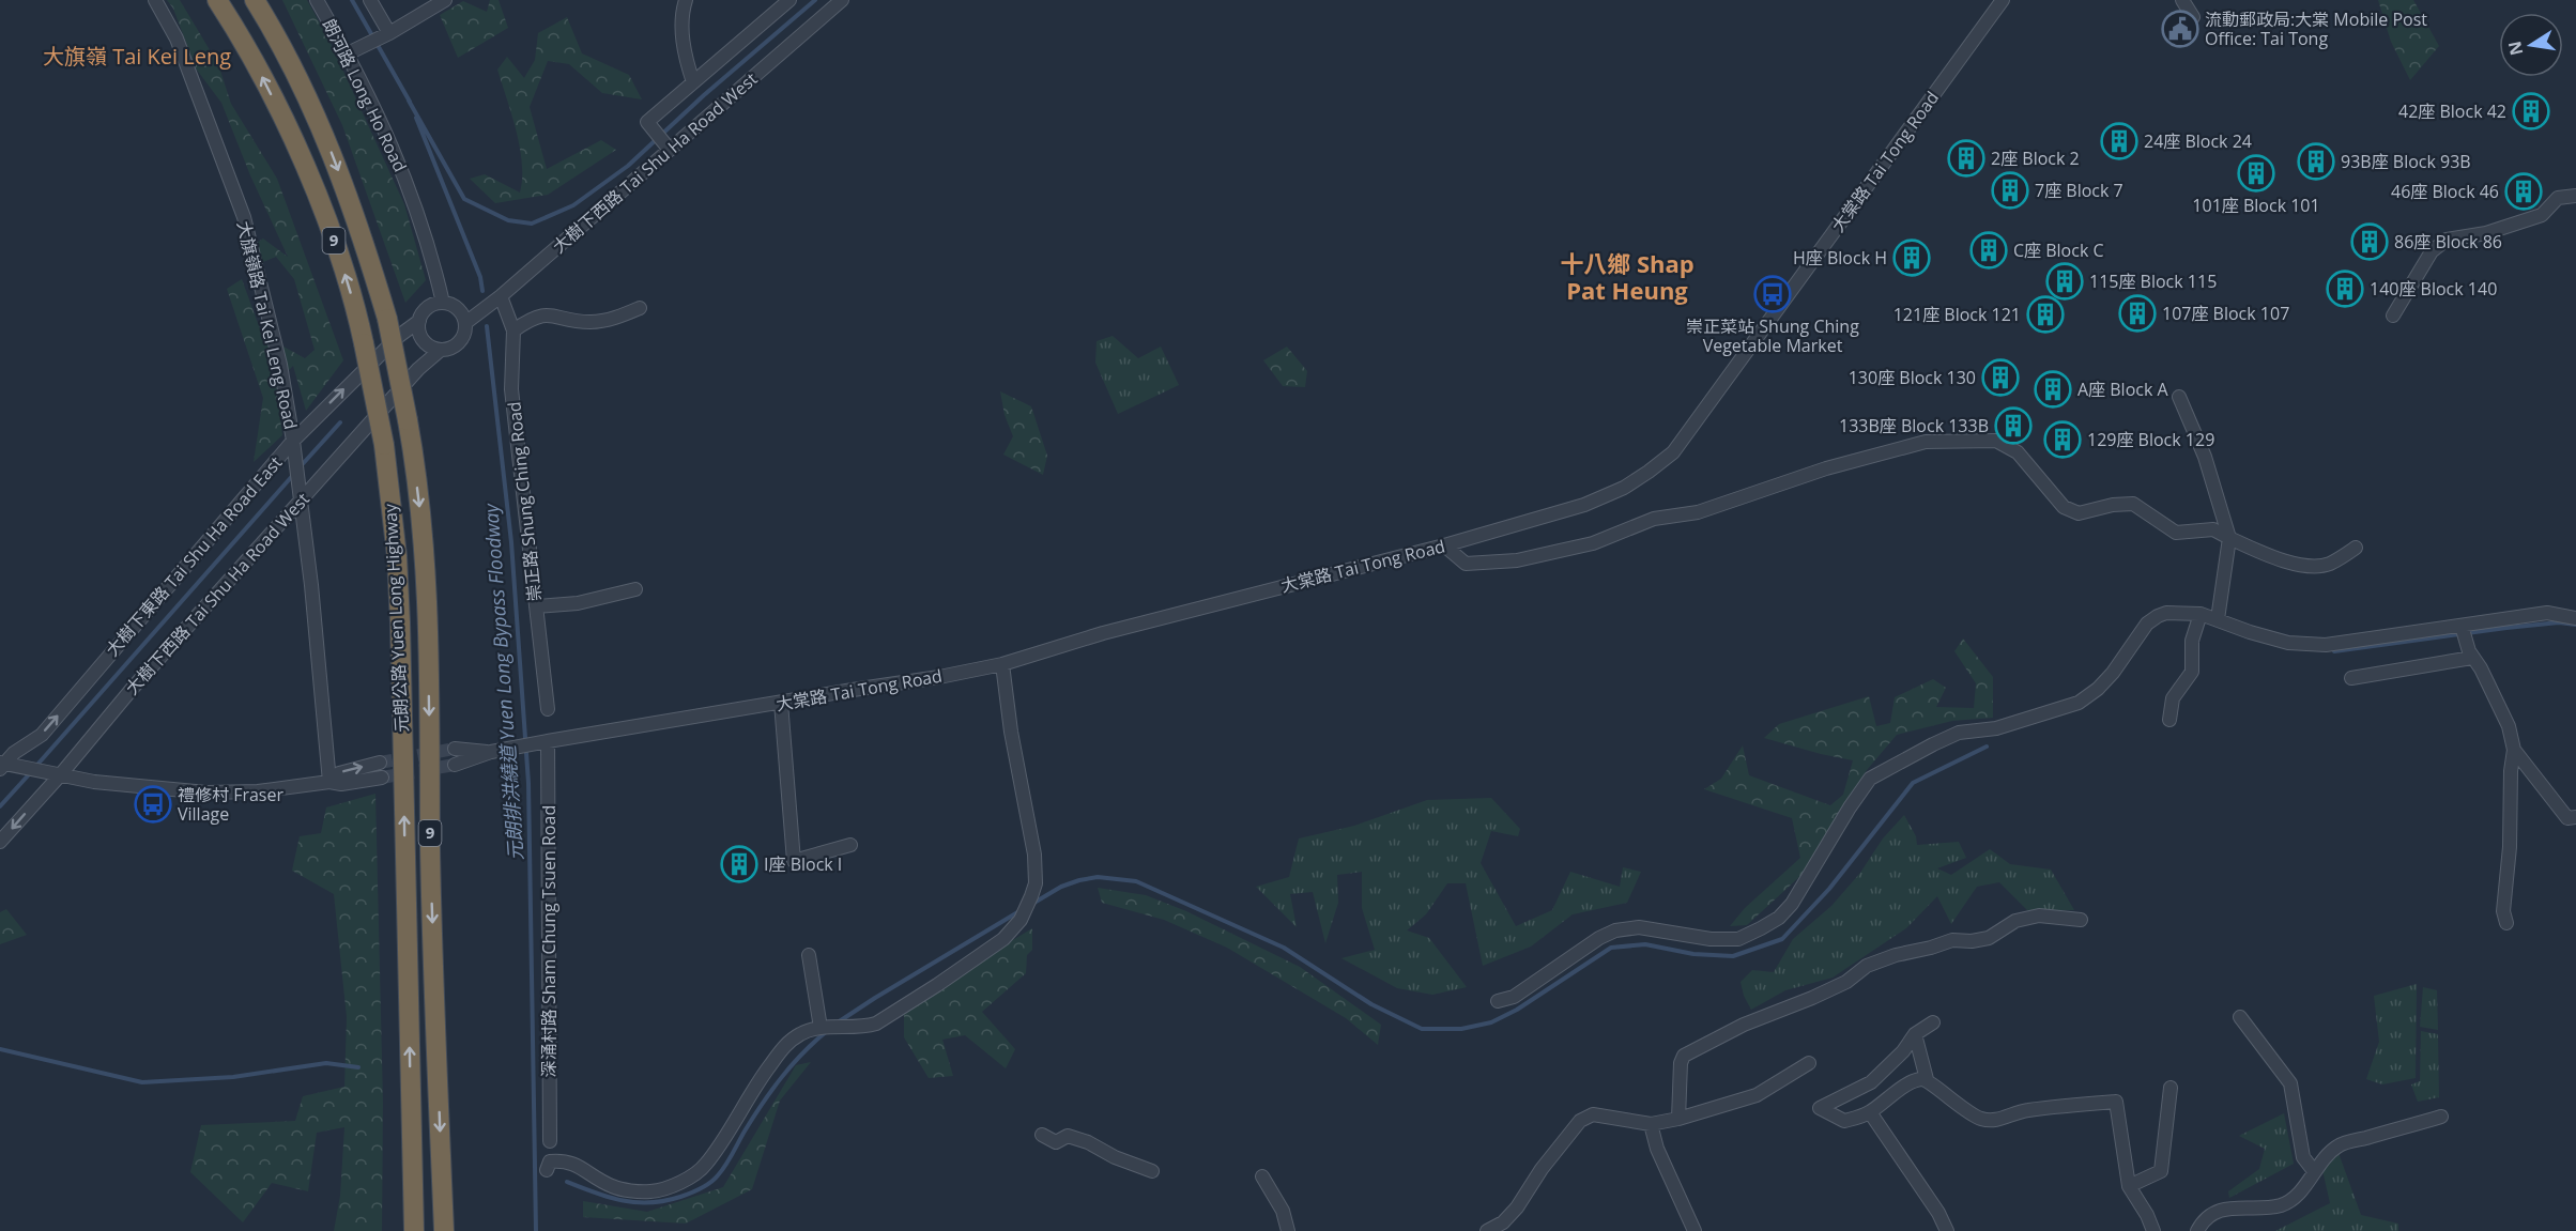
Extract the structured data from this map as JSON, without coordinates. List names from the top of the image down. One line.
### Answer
{"streets":{"highway":["9","元朗公路 Yuen Long Highway"],"street":["朗河路 Long Ho Road","大棠路 Tai Tong Road","大樹下西路 Tai Shu Ha Road West","大旗嶺路 Tai Kei Leng Road","崇正路 Shung Ching Road","大樹下東路 Tai Shu Ha Road East","深涌村路 Sham Chung Tsuen Road"]},"crossings":[["朗河路 Long Ho Road","大樹下西路 Tai Shu Ha Road West"],["朗河路 Long Ho Road","大樹下東路 Tai Shu Ha Road East"],["大棠路 Tai Tong Road","深涌村路 Sham Chung Tsuen Road"],["大樹下西路 Tai Shu Ha Road West","大旗嶺路 Tai Kei Leng Road"],["大樹下西路 Tai Shu Ha Road West","崇正路 Shung Ching Road"],["大樹下西路 Tai Shu Ha Road West","大樹下東路 Tai Shu Ha Road East"],["大旗嶺路 Tai Kei Leng Road","大樹下東路 Tai Shu Ha Road East"]],"one_way":["大樹下東路 Tai Shu Ha Road East"],"districts":["大旗嶺 Tai Kei Leng","十八鄉 Shap Pat Heung"],"water":["元朗排洪繞道 Yuen Long Bypass Floodway"],"places":{"public building":["流動郵政局:大棠 Mobile Post Office: Tai Tong"],"building":["42座 Block 42","24座 Block 24","2座 Block 2","93B座 Block 93B","101座 Block 101","7座 Block 7","46座 Block 46","86座 Block 86","C座 Block C","H座 Block H","115座 Block 115","140座 Block 140","107座 Block 107","121座 Block 121","130座 Block 130","A座 Block A","133B座 Block 133B","129座 Block 129","I座 Block I"],"bus stop":["崇正菜站 Shung Ching Vegetable Market","禮修村 Fraser Village"]},"north":"left"}
